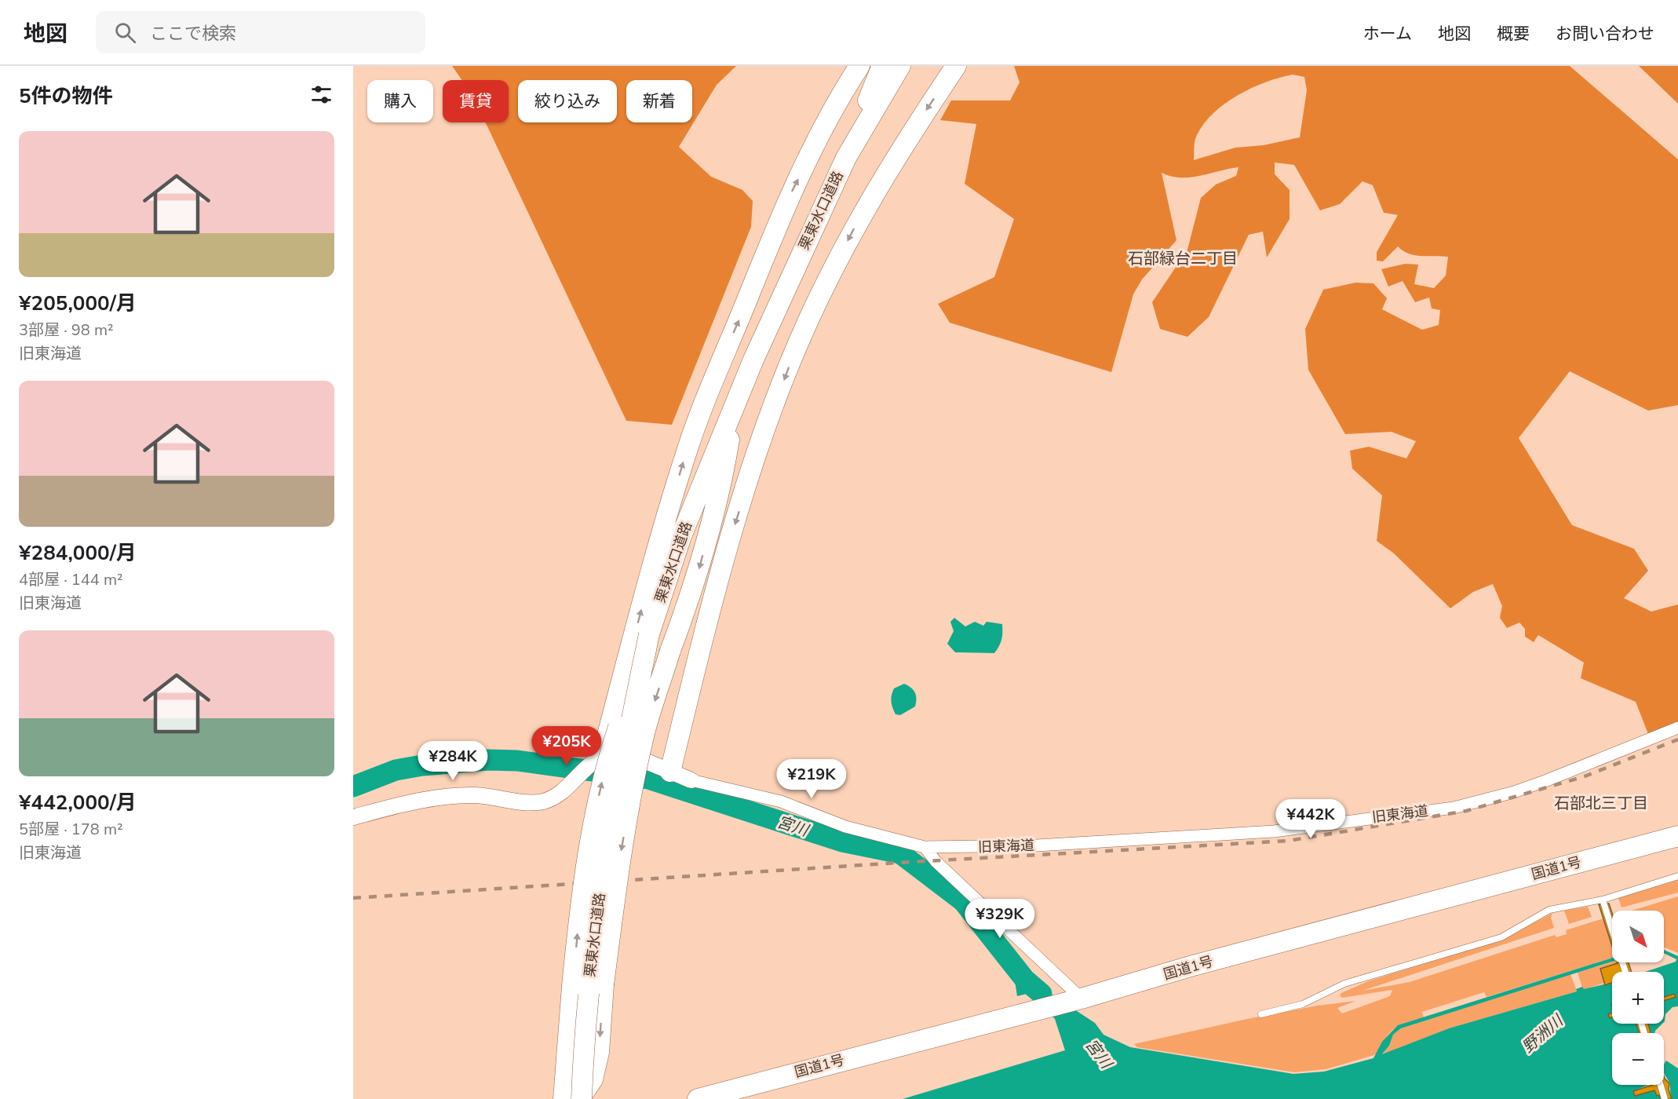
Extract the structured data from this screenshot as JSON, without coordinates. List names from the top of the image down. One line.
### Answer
{"streets":{"highway":["栗東水口道路","国道1号"],"street":["旧東海道"]},"districts":["石部緑台二丁目","石部北三丁目"],"water":["宮川","野洲川"],"north":"bottom right","page":{"header":"地図","search":"ここで検索","nav":["ホーム","地図","概要","お問い合わせ"],"heading":"5件の物件","chip":["購入","賃貸","絞り込み","新着"],"list":[{"name":"¥205,000/月","note":"3部屋 · 98 m² · 旧東海道"},{"name":"¥284,000/月","note":"4部屋 · 144 m² · 旧東海道"},{"name":"¥442,000/月","note":"5部屋 · 178 m² · 旧東海道"}],"price":["¥205K","¥284K","¥219K","¥442K","¥329K"],"map_buttons":["+","−"]}}
